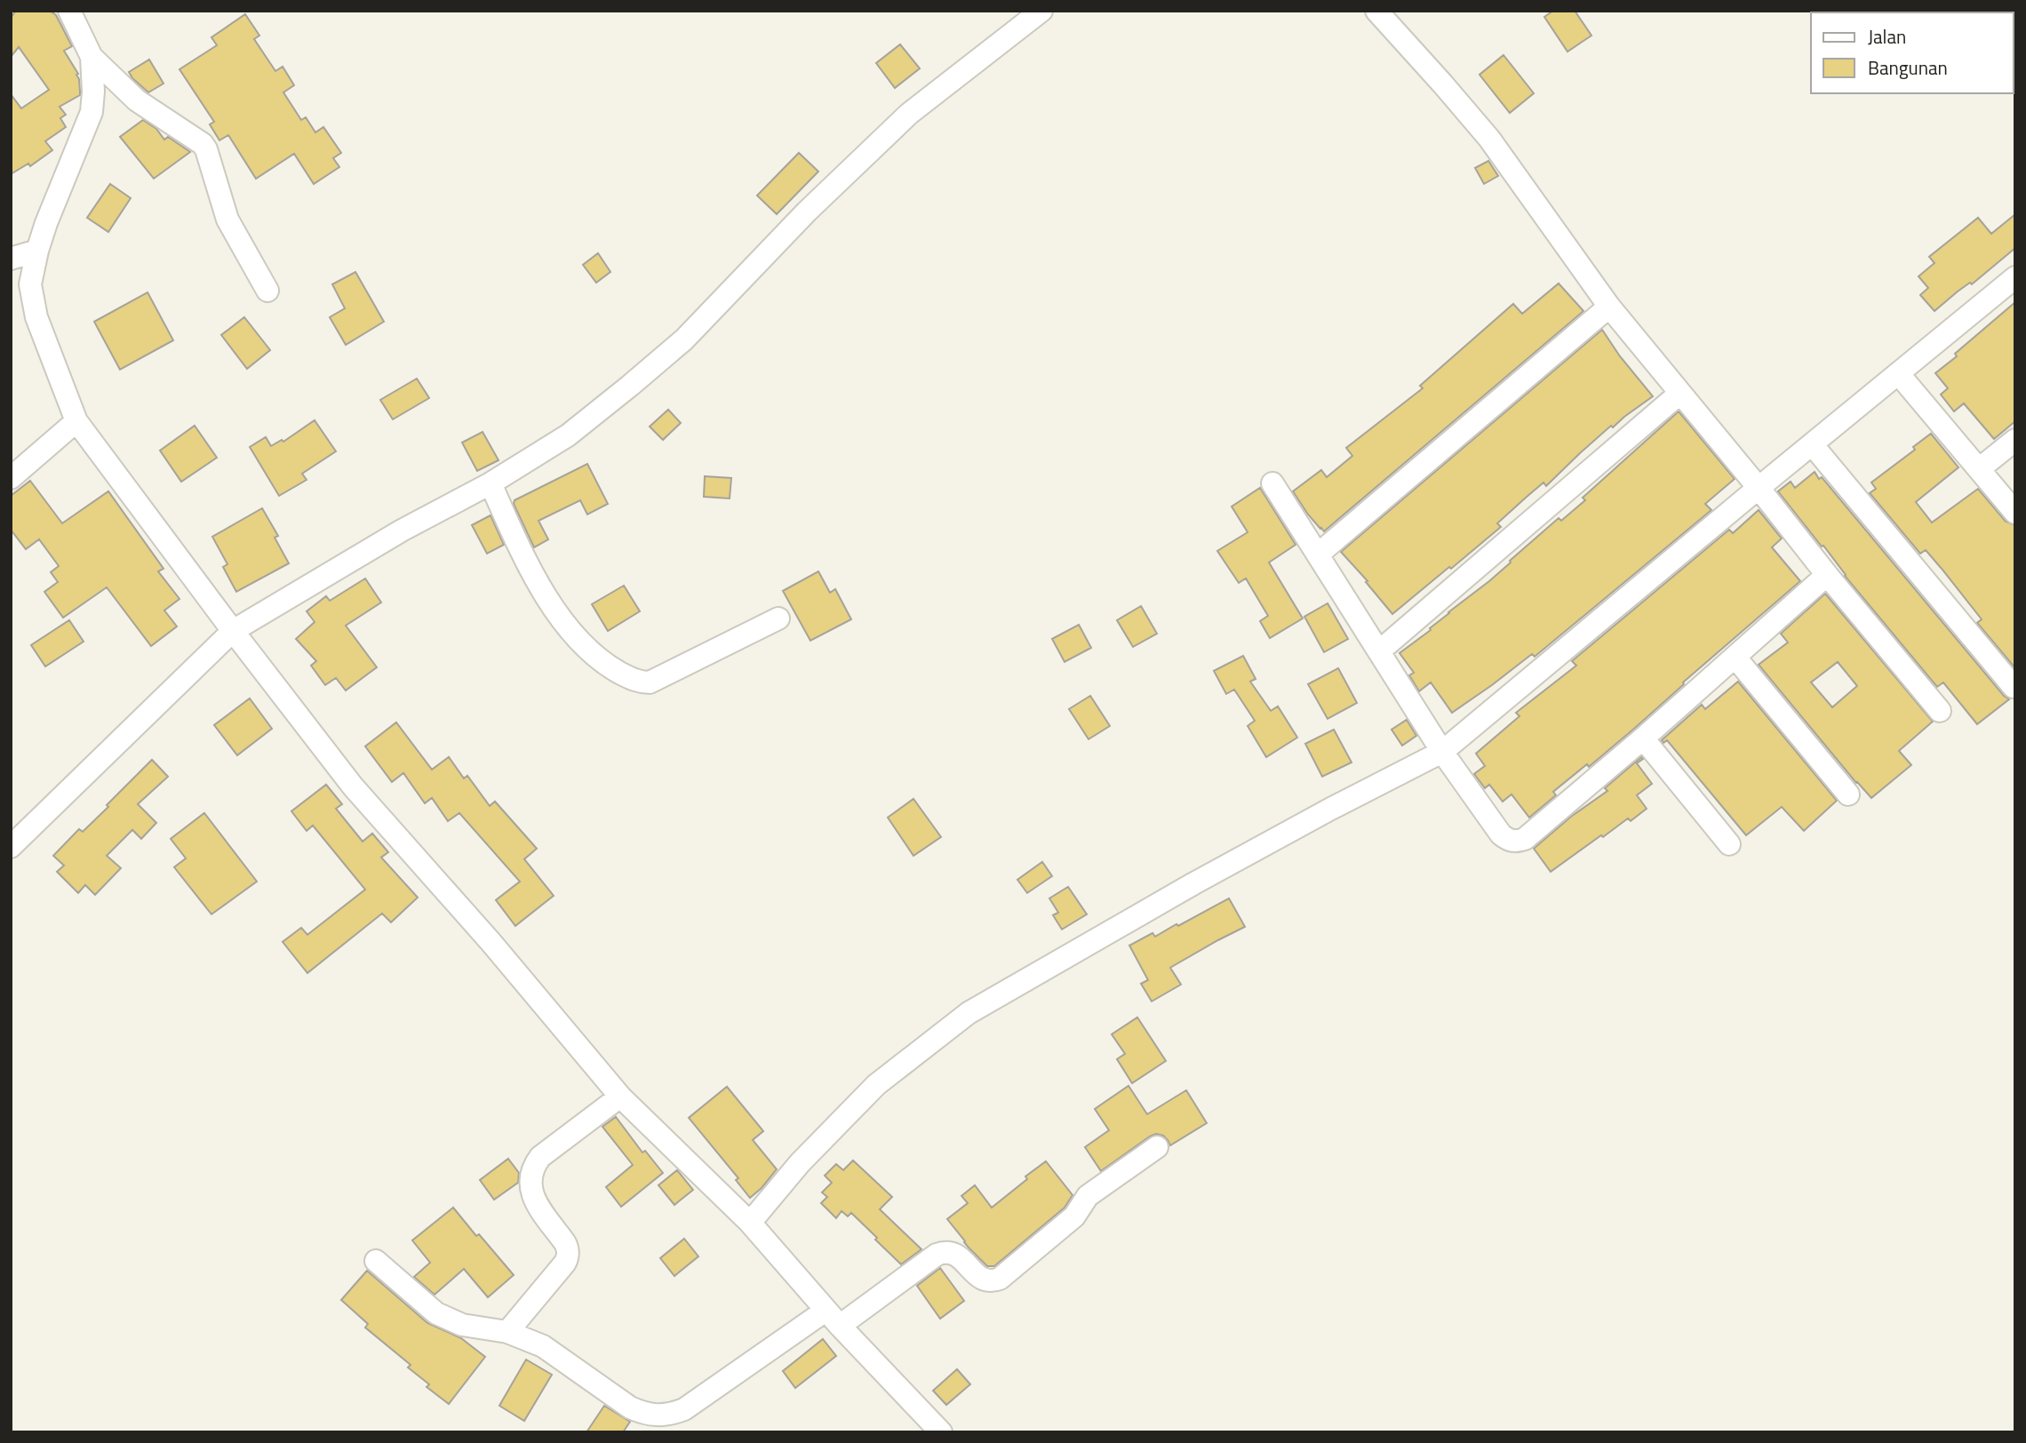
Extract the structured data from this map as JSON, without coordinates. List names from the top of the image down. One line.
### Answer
{"legend":["Jalan","Bangunan"]}
